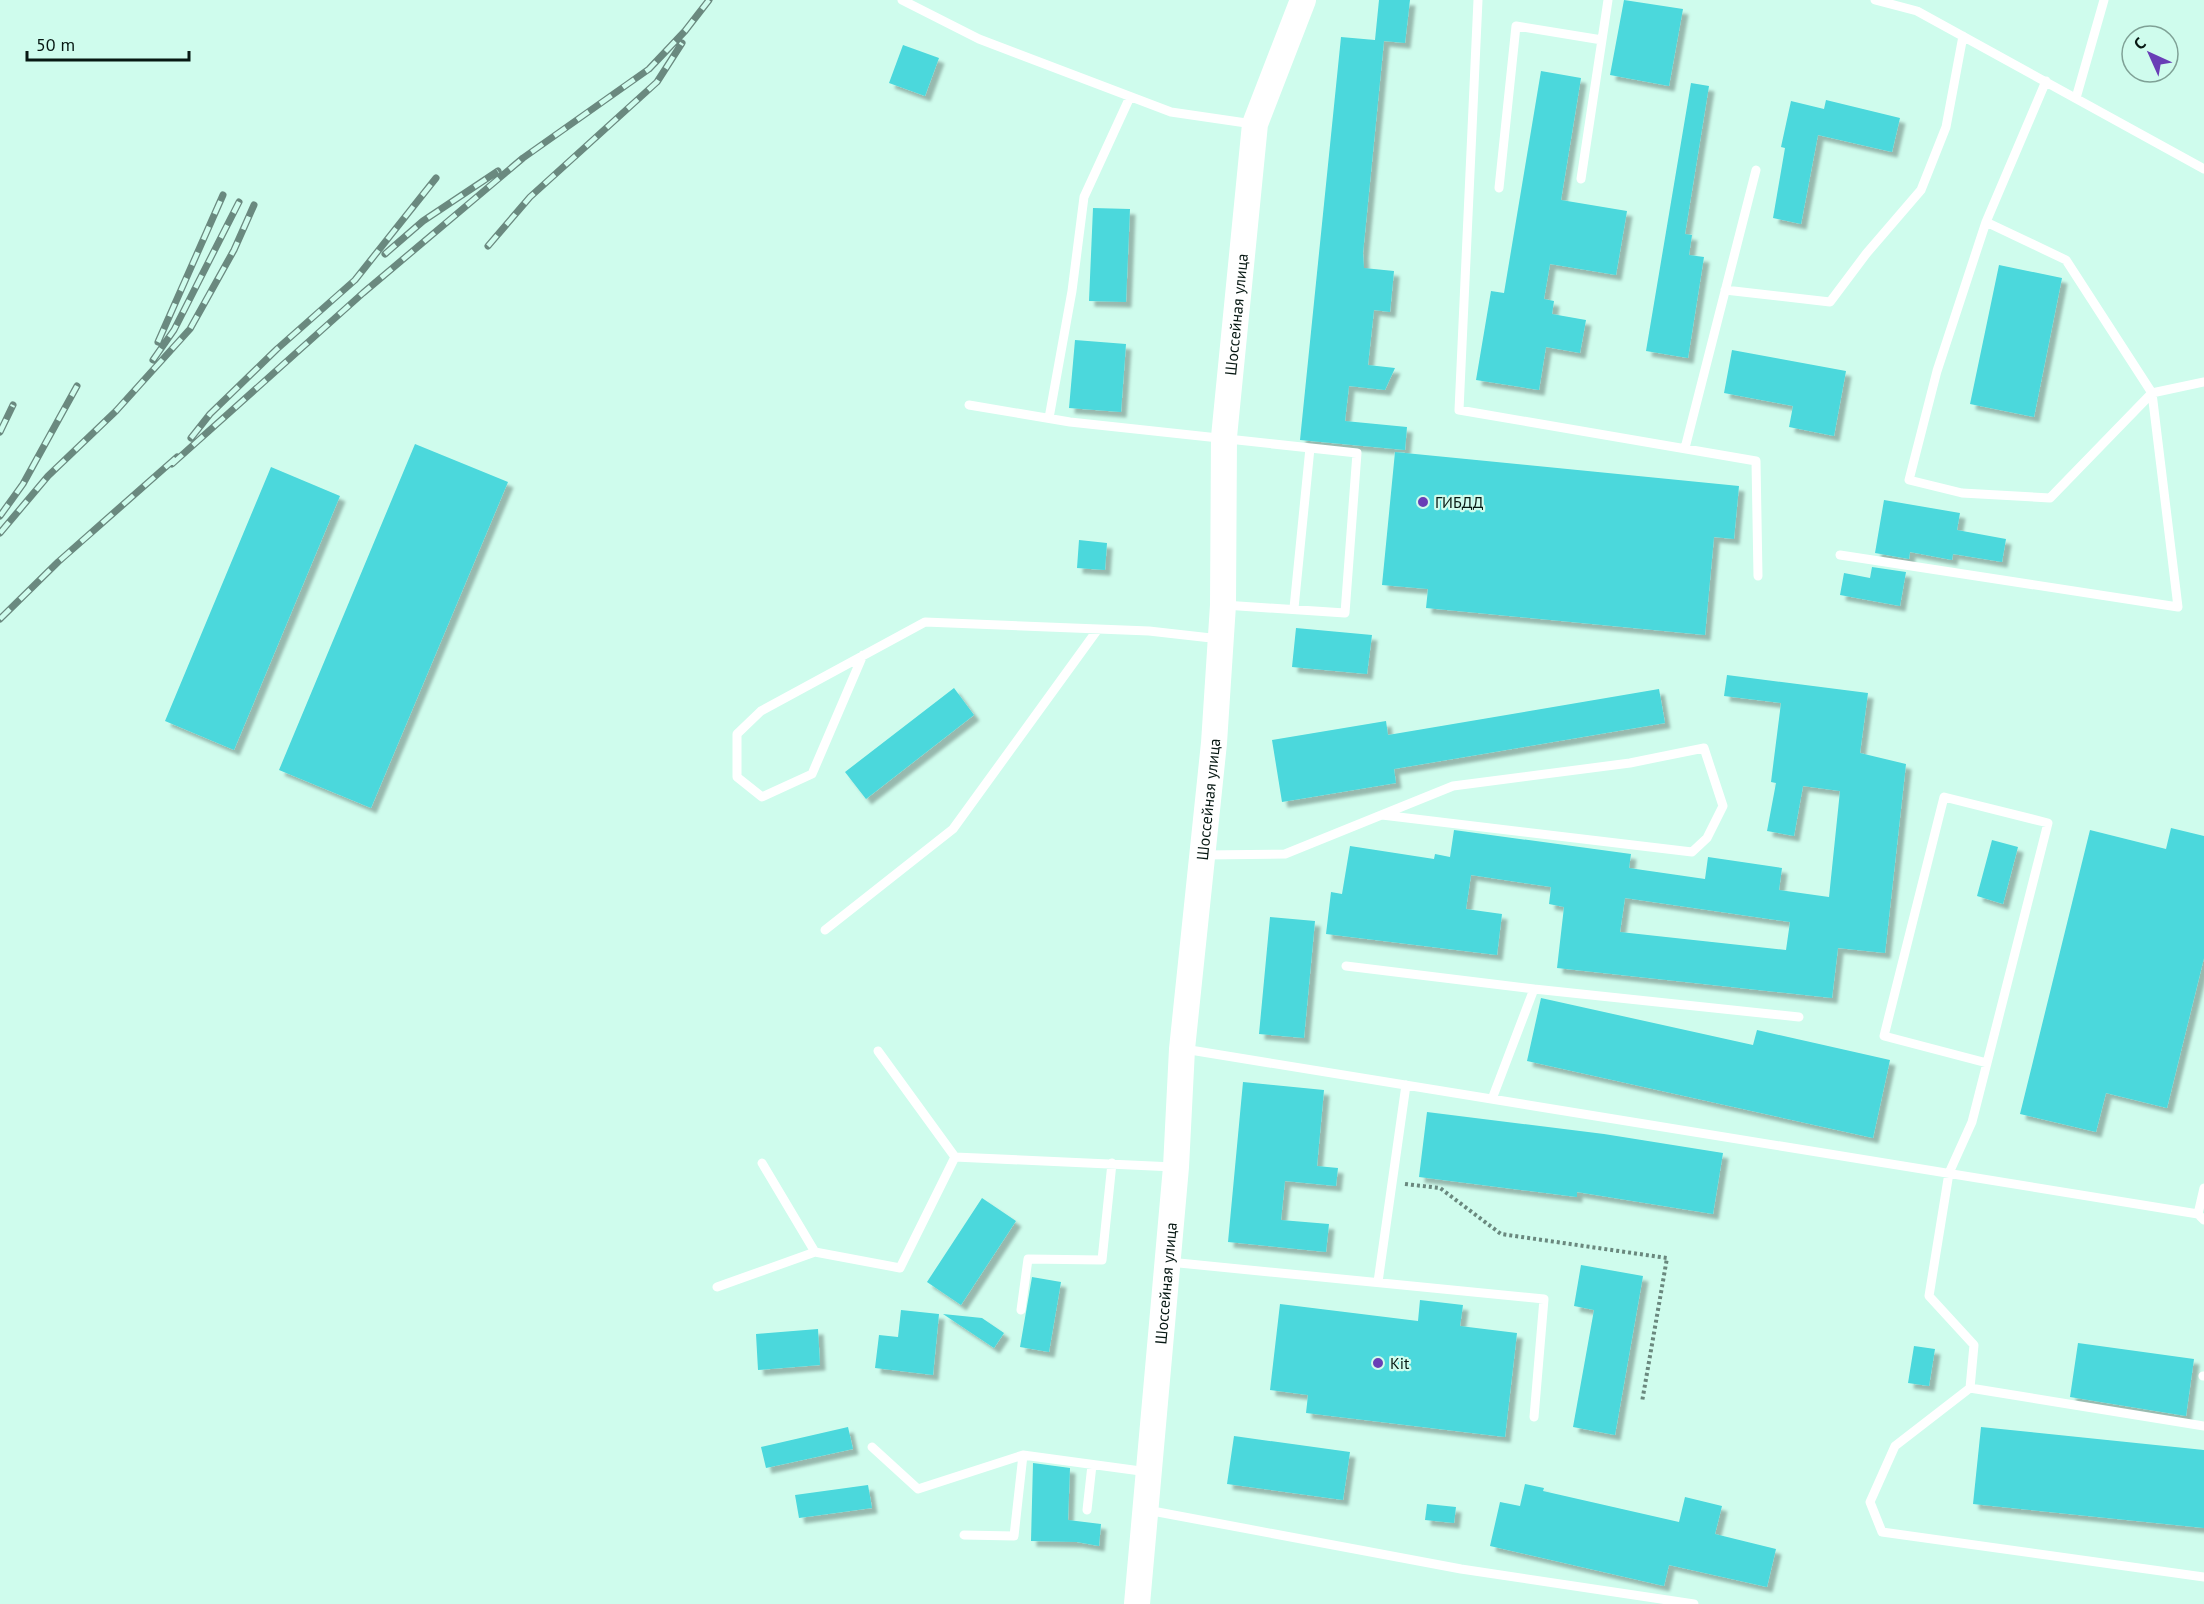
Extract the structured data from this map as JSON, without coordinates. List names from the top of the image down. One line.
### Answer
{"streets":{"main road":["Шоссейная улица"]},"places":["ГИБДД","Kit"],"scale_bar":"50 m","north":"top left"}
